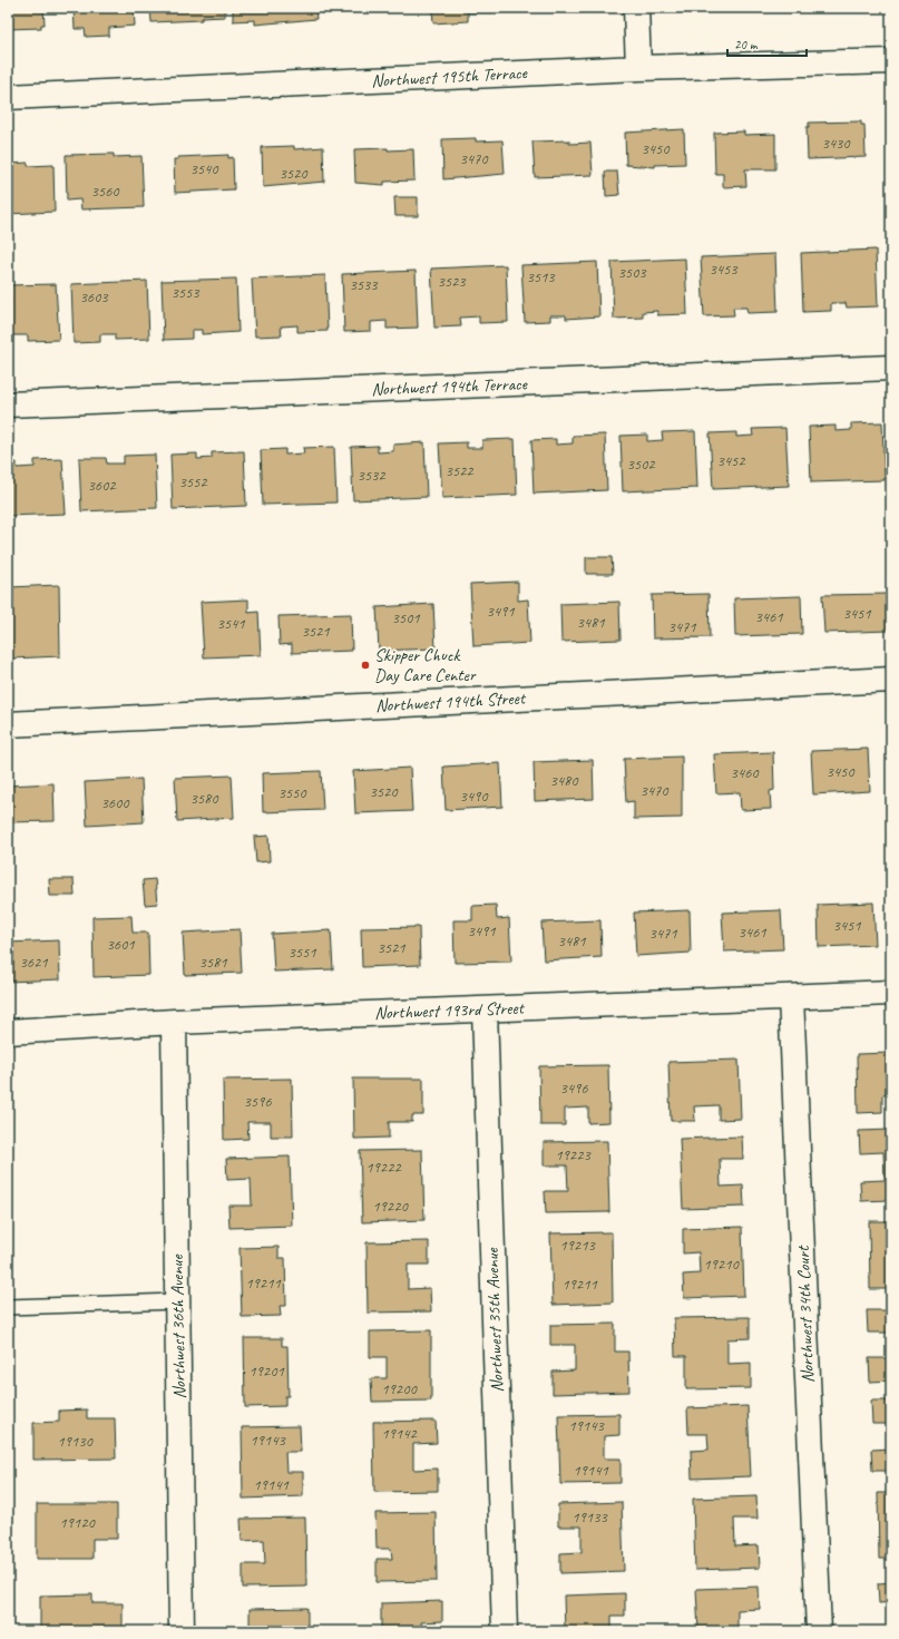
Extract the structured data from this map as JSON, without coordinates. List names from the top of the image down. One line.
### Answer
{"streets":{"street":["Northwest 195th Terrace","Northwest 194th Terrace","Northwest 194th Street","Northwest 193rd Street","Northwest 34th Court","Northwest 35th Avenue","Northwest 36th Avenue"]},"crossings":[["Northwest 193rd Street","Northwest 34th Court"],["Northwest 193rd Street","Northwest 35th Avenue"],["Northwest 193rd Street","Northwest 36th Avenue"]],"places":["Skipper Chuck Day Care Center"],"house_numbers":["3430","3450","3470","3540","3520","3560","3453","3503","3513","3523","3533","3553","3603","3452","3502","3522","3532","3552","3602","3491","3451","3461","3501","3481","3541","3471","3521","3450","3460","3480","3470","3520","3550","3490","3580","3600","3451","3491","3461","3471","3481","3601","3521","3551","3621","3581","3496","3596","19223","19222","19220","19213","19210","19211","19211","19201","19200","19143","19142","19143","19130","19141","19141","19133","19120"],"scale_bar":"20 m"}
